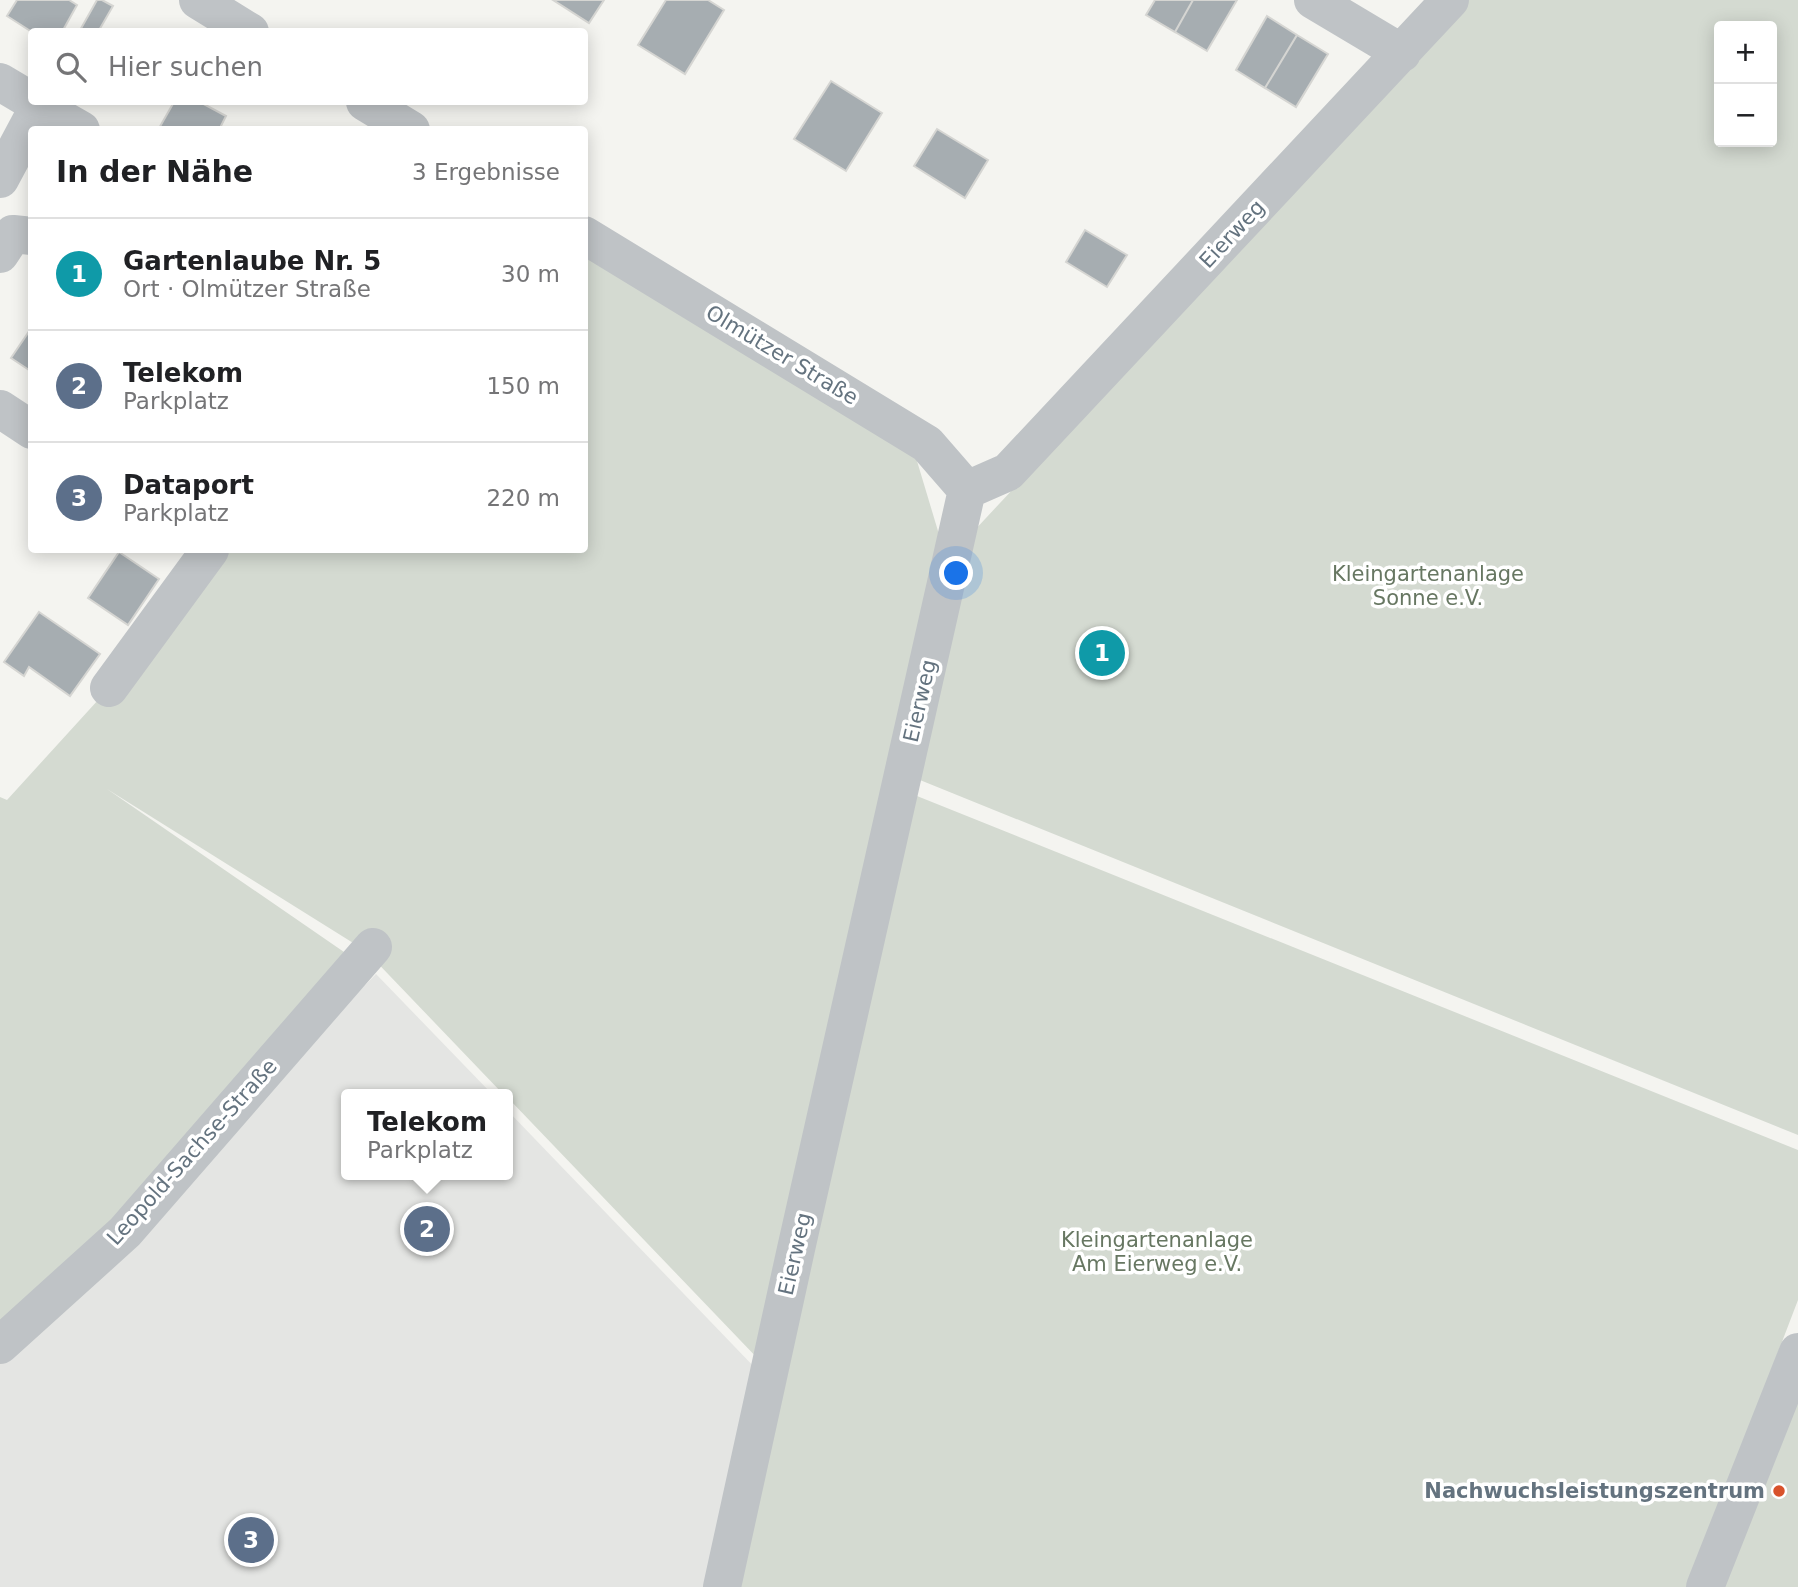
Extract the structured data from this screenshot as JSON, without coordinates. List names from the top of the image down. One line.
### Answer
{"streets":{"street":["Eierweg","Olmützer Straße","Leopold-Sachse-Straße"]},"crossings":[["Eierweg","Olmützer Straße"]],"parks":["Kleingartenanlage Sonne e.V.","Kleingartenanlage Am Eierweg e.V."],"places":["Nachwuchsleistungszentrum"],"page":{"map_buttons":["+","−"],"search":"Hier suchen","heading":["In der Nähe","3 Ergebnisse"],"list":[{"mark":"1","name":"Gartenlaube Nr. 5","note":"Ort · Olmützer Straße","value":"30 m"},{"mark":"2","name":"Telekom","note":"Parkplatz","value":"150 m"},{"mark":"3","name":"Dataport","note":"Parkplatz","value":"220 m"}],"pins":["1","2","3"],"popup":["Telekom","Parkplatz"]}}
